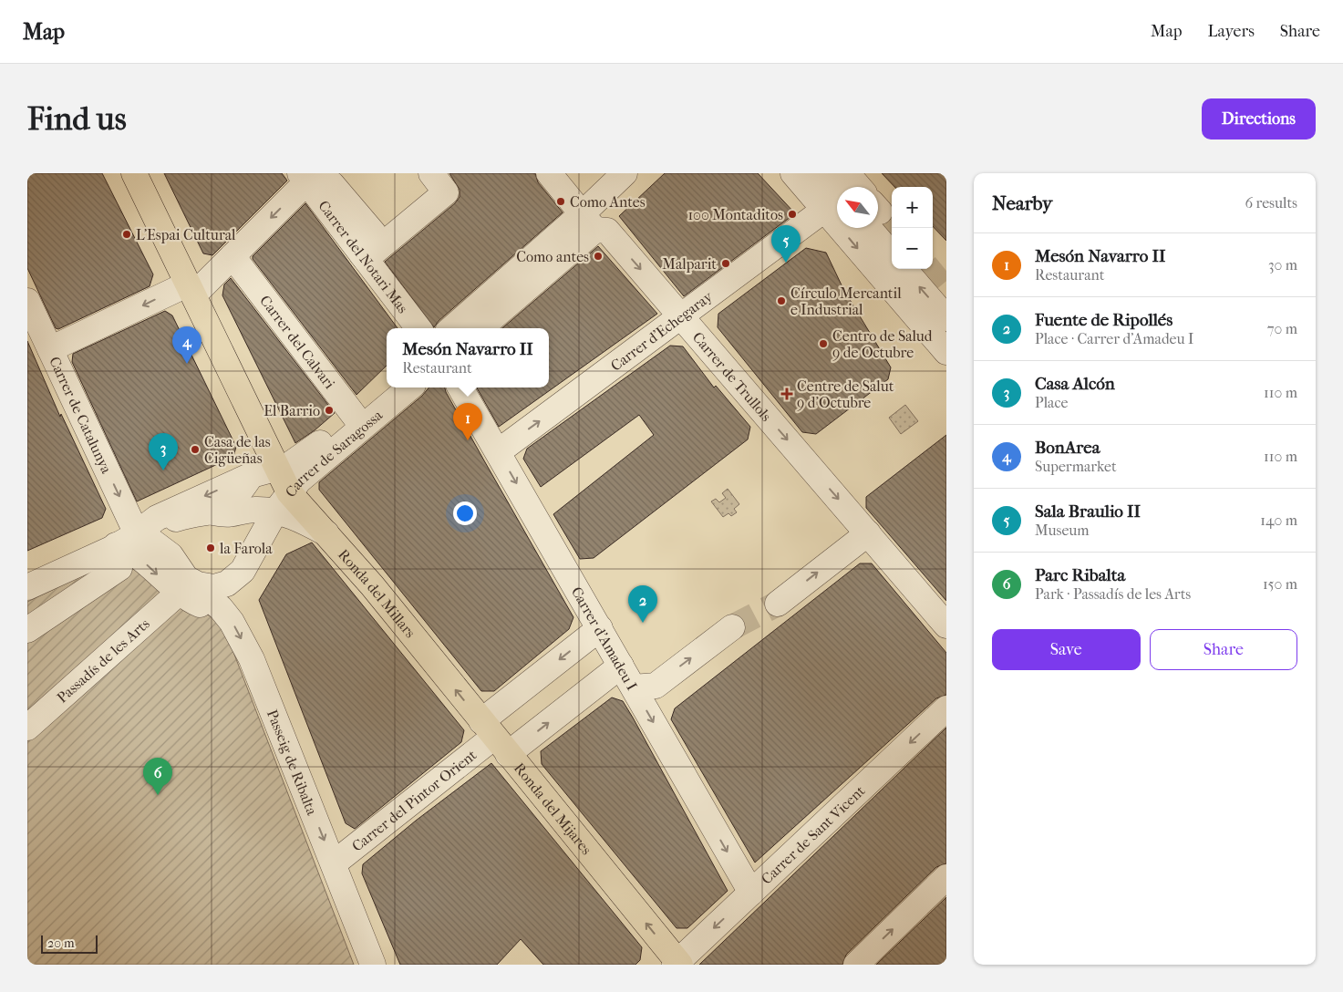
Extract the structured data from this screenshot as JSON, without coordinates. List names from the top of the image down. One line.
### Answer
{"streets":{"main road":["Ronda del Millars","Ronda del Mijares"],"street":["Carrer del Notari Mas","Carrer d'Echegaray","Carrer del Calvari","Carrer de Trullols","Carrer de Catalunya","Carrer de Saragossa","Carrer d'Amadeu I","Passadís de les Arts","Passeig de Ribalta","Carrer del Pintor Orient","Carrer de Sant Vicent"]},"crossings":[["Carrer d'Echegaray","Carrer de Trullols"],["Carrer d'Echegaray","Carrer d'Amadeu I"],["Carrer del Calvari","Carrer de Saragossa"],["Carrer de Catalunya","Carrer de Saragossa"],["Carrer de Saragossa","Ronda del Millars"],["Ronda del Millars","Ronda del Mijares"],["Carrer d'Amadeu I","Carrer de Sant Vicent"],["Passadís de les Arts","Passeig de Ribalta"],["Passeig de Ribalta","Carrer del Pintor Orient"],["Carrer del Pintor Orient","Ronda del Mijares"],["Ronda del Mijares","Carrer de Sant Vicent"]],"one_way":["Carrer de Catalunya","Carrer d'Amadeu I","Passeig de Ribalta","Ronda del Mijares"],"places":{"other":["Como Antes","100 Montaditos","L'Espai Cultural","Como antes","Malparit","Círculo Mercantil e Industrial","Centro de Salud 9 de Octubre","El Barrio","Casa de las Cigüeñas","la Farola"],"health":["Centre de Salut 9 d'Octubre"]},"scale_bar":"20 m","north":"top left","page":{"header":"Map","nav":["Map","Layers","Share"],"buttons":["Directions",["Save","Share"]],"title":"Find us","heading":["Nearby","6 results"],"map_buttons":["+","−"],"pins":["5","4","1","3","2","6"],"list":[{"mark":"1","name":"Mesón Navarro II","note":"Restaurant","value":"30 m"},{"mark":"2","name":"Fuente de Ripollés","note":"Place · Carrer d'Amadeu I","value":"70 m"},{"mark":"3","name":"Casa Alcón","note":"Place","value":"110 m"},{"mark":"4","name":"BonArea","note":"Supermarket","value":"110 m"},{"mark":"5","name":"Sala Braulio II","note":"Museum","value":"140 m"},{"mark":"6","name":"Parc Ribalta","note":"Park · Passadís de les Arts","value":"150 m"}],"popup":["Mesón Navarro II","Restaurant"],"scale":"20 m"}}
